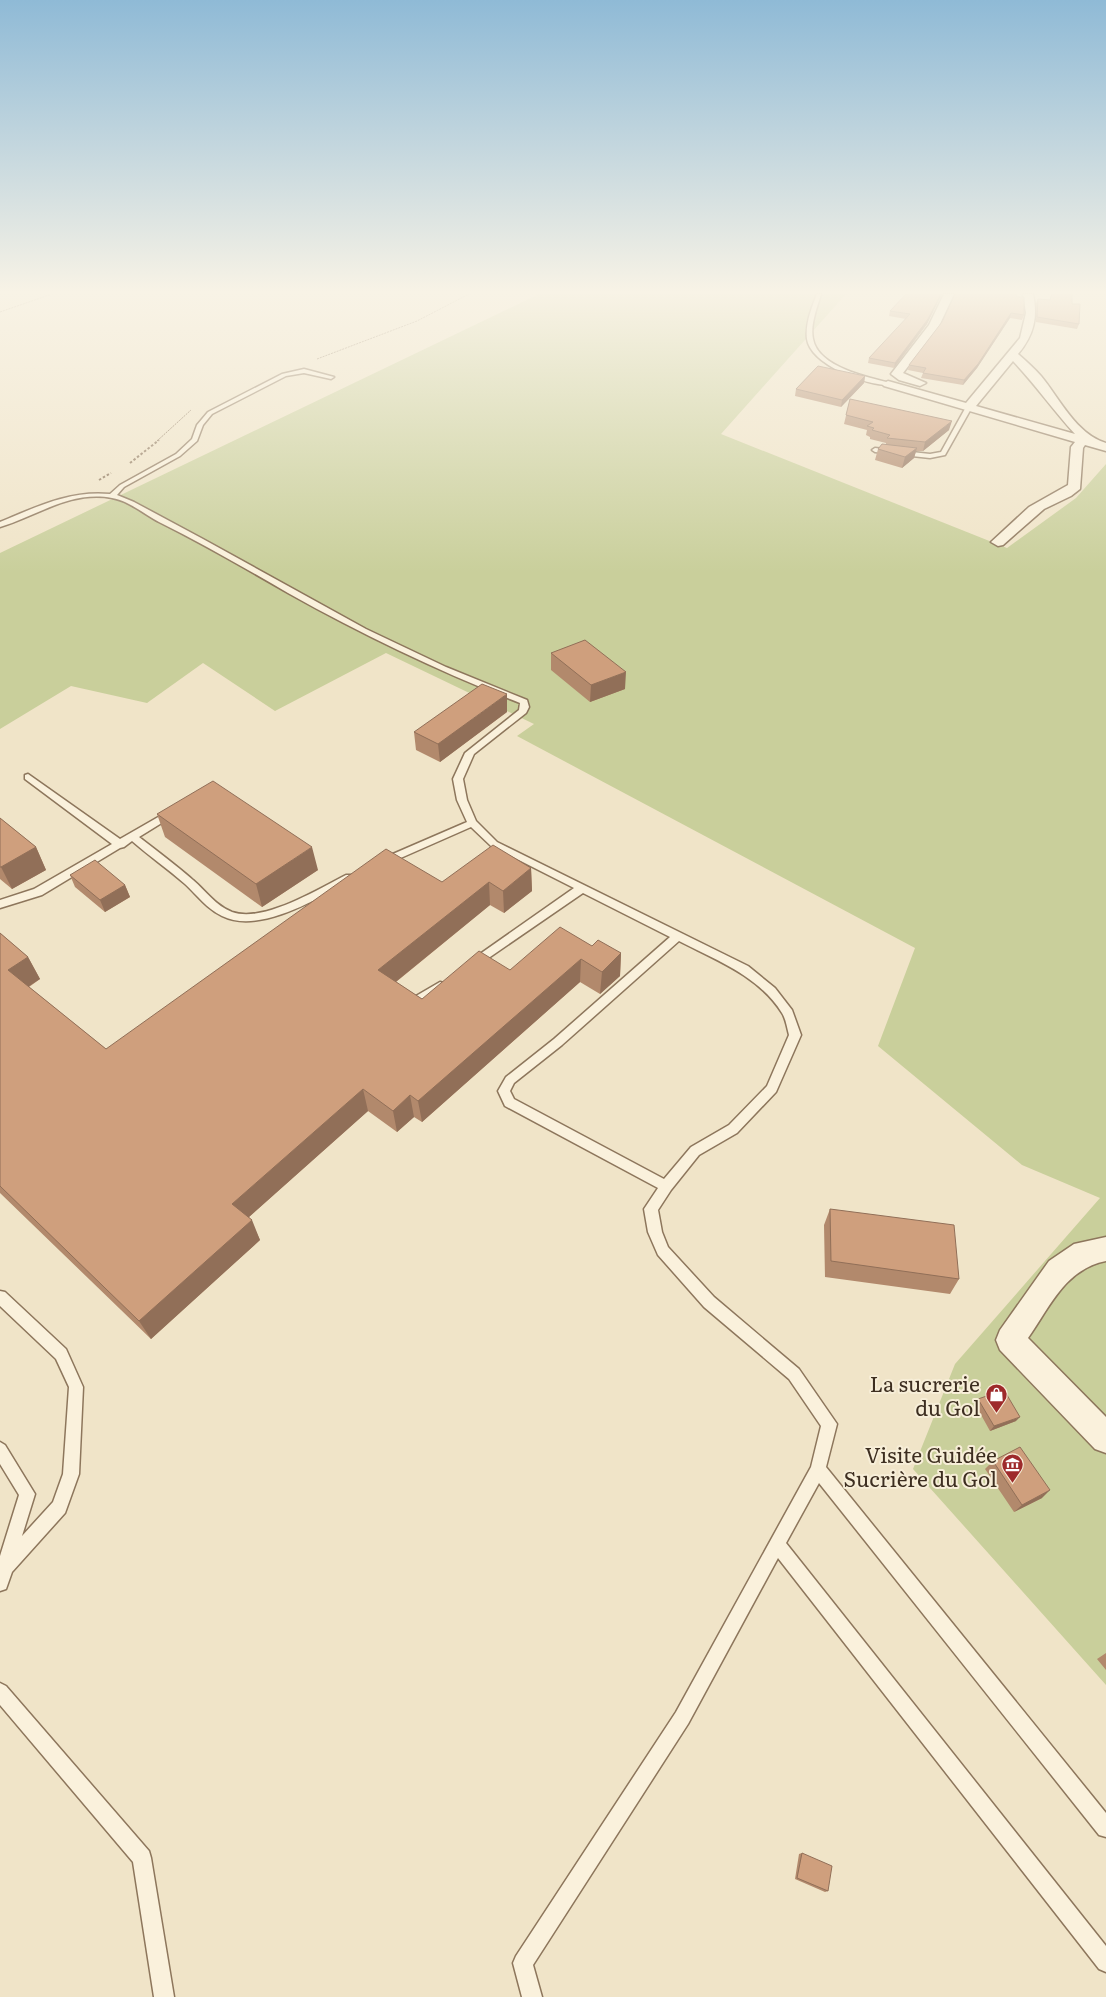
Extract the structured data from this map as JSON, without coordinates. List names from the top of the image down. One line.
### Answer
{"places":{"shop":["La sucrerie du Gol"],"museum":["Visite Guidée Sucrière du Gol"]}}
